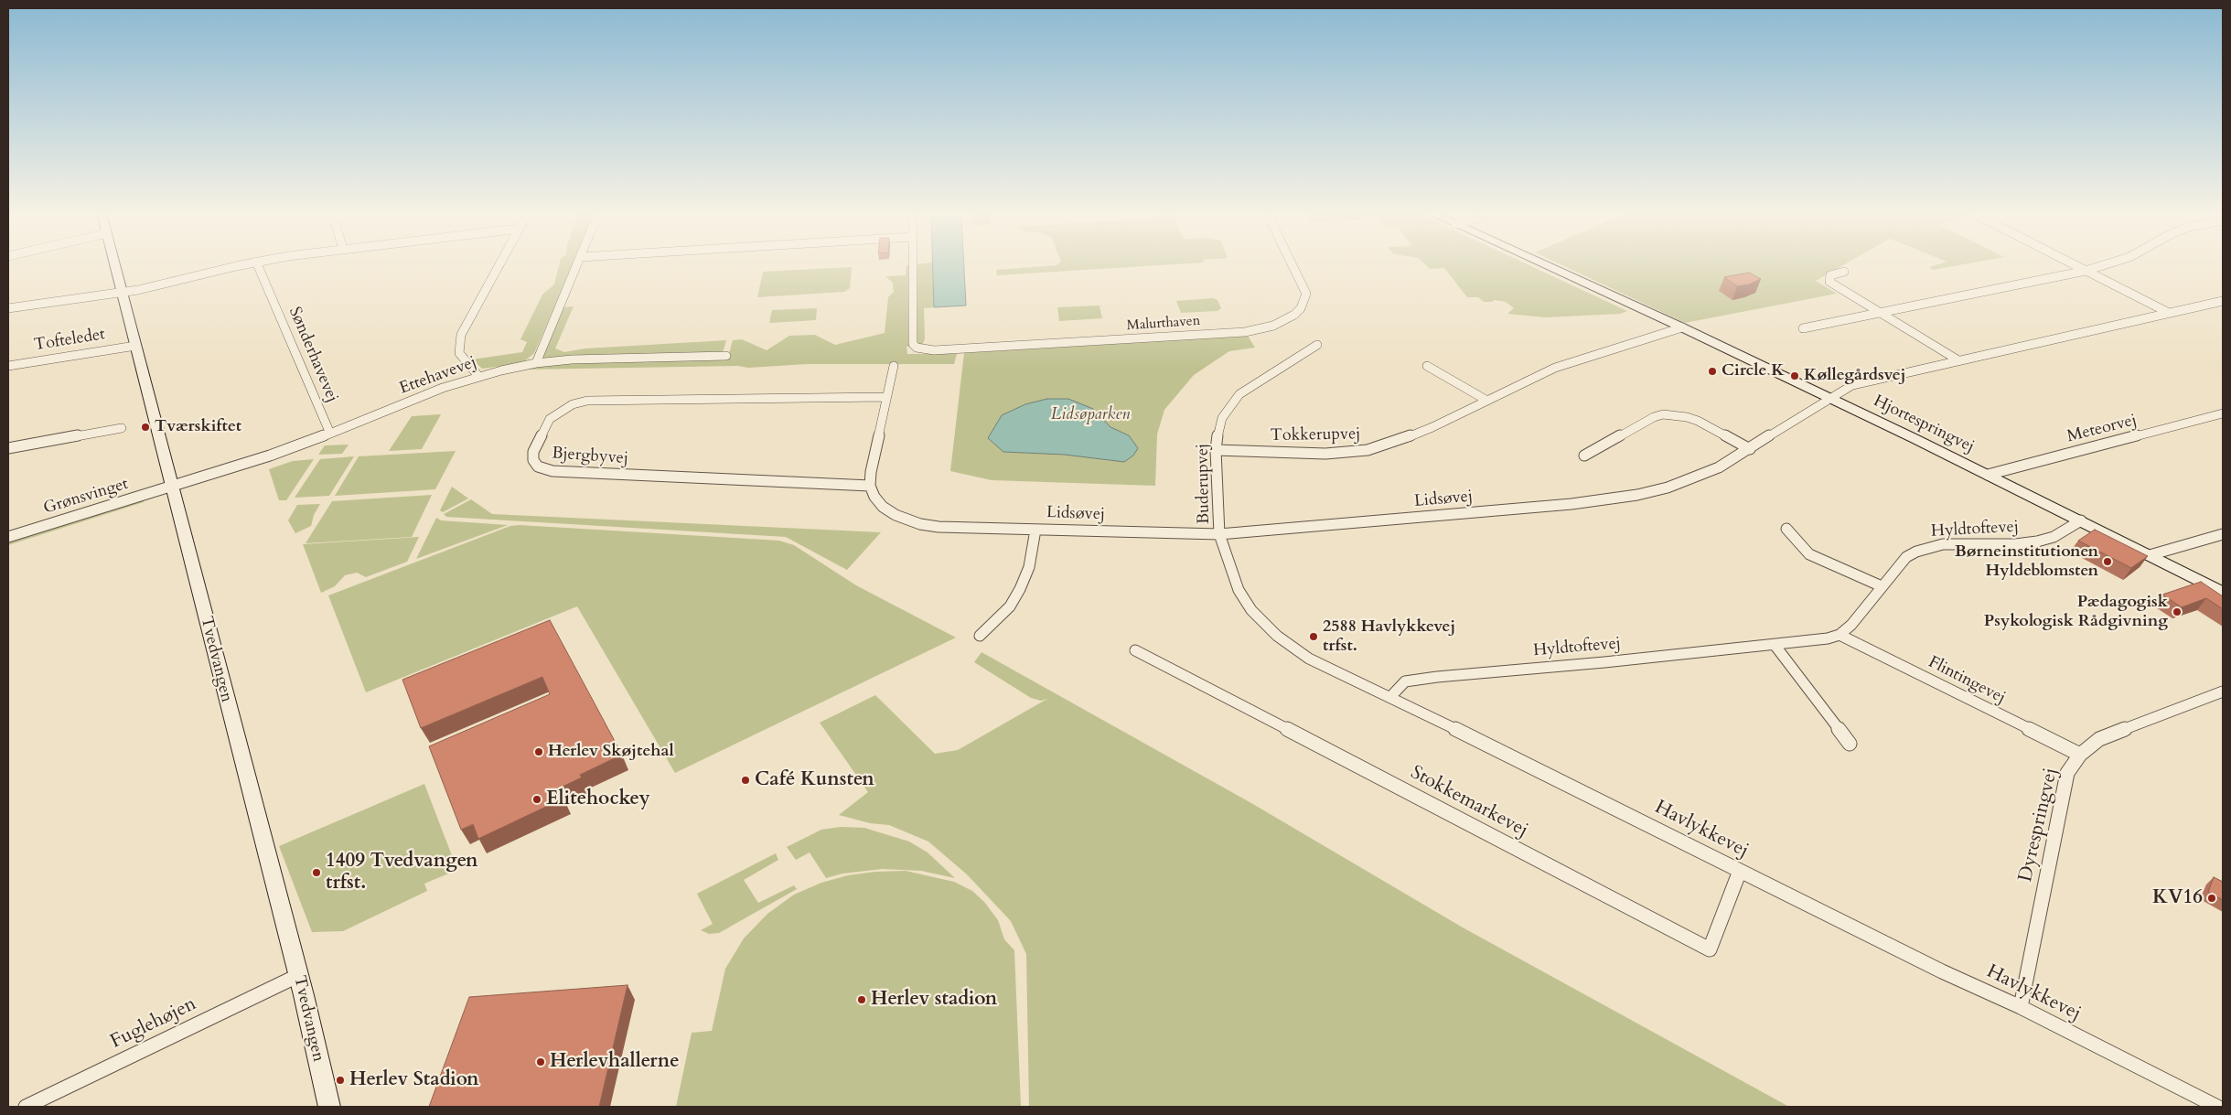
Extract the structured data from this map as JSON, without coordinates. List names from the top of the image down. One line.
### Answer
{"streets":{"street":["Malurthaven","Tofteledet","Sønderhavevej","Ettehavevej","Hjortespringvej","Meteorvej","Tokkerupvej","Bjergbyvej","Buderupvej","Grønsvinget","Lidsøvej","Hyldtoftevej","Tvedvangen","Flintingevej","Stokkemarkevej","Dyrespringvej","Havlykkevej","Fuglehøjen"]},"crossings":[["Tofteledet","Tvedvangen"],["Sønderhavevej","Ettehavevej"],["Ettehavevej","Grønsvinget"],["Ettehavevej","Tvedvangen"],["Hjortespringvej","Meteorvej"],["Hjortespringvej","Tokkerupvej"],["Hjortespringvej","Lidsøvej"],["Hjortespringvej","Hyldtoftevej"],["Tokkerupvej","Buderupvej"],["Bjergbyvej","Lidsøvej"],["Buderupvej","Lidsøvej"],["Buderupvej","Havlykkevej"],["Grønsvinget","Tvedvangen"],["Lidsøvej","Havlykkevej"],["Hyldtoftevej","Flintingevej"],["Hyldtoftevej","Havlykkevej"],["Tvedvangen","Fuglehøjen"],["Flintingevej","Dyrespringvej"],["Stokkemarkevej","Havlykkevej"],["Dyrespringvej","Havlykkevej"]],"parks":["Lidsøparken"],"places":["Circle K","Køllegårdsvej","Tværskiftet","Børneinstitutionen Hyldeblomsten","Pædagogisk Psykologisk Rådgivning","2588 Havlykkevej trfst.","Herlev Skøjtehal","Café Kunsten","Elitehockey","1409 Tvedvangen trfst.","KV16","Herlev stadion","Herlevhallerne","Herlev Stadion"]}
